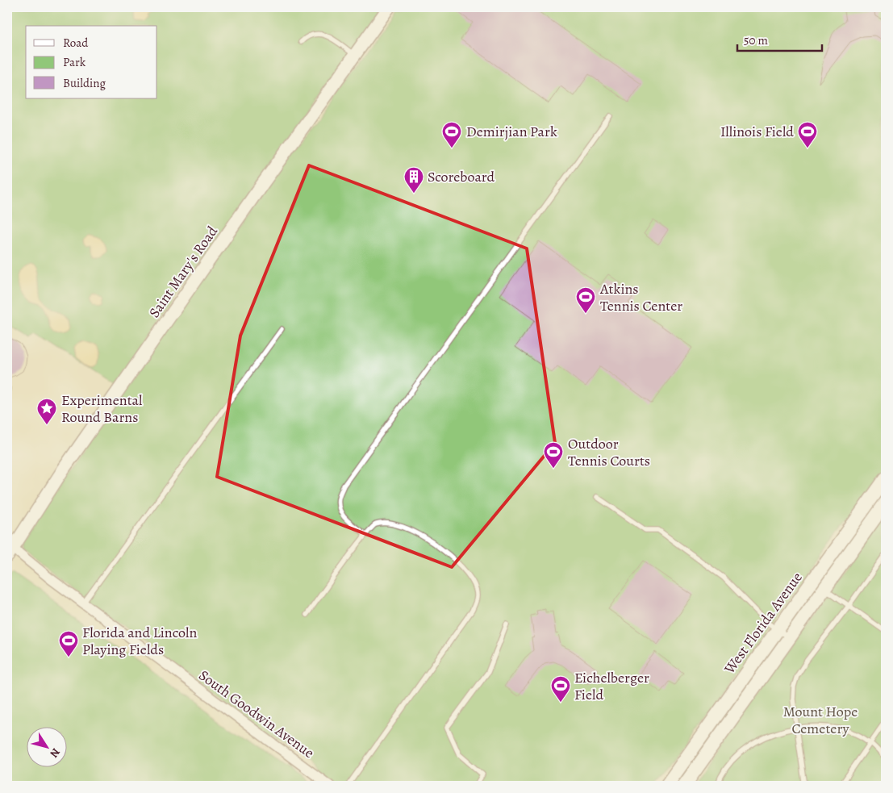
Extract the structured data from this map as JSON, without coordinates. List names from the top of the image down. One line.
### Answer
{"streets":{"main road":["West Florida Avenue"],"street":["Saint Mary's Road","South Goodwin Avenue"]},"crossings":[["Saint Mary's Road","South Goodwin Avenue"]],"parks":["Mount Hope Cemetery"],"places":{"sports":["Demirjian Park","Illinois Field","Atkins Tennis Center","Outdoor Tennis Courts","Florida and Lincoln Playing Fields","Eichelberger Field"],"building":["Scoreboard"],"place":["Experimental Round Barns"]},"legend":["Road","Park","Building"],"scale_bar":"50 m","north":"bottom right"}
